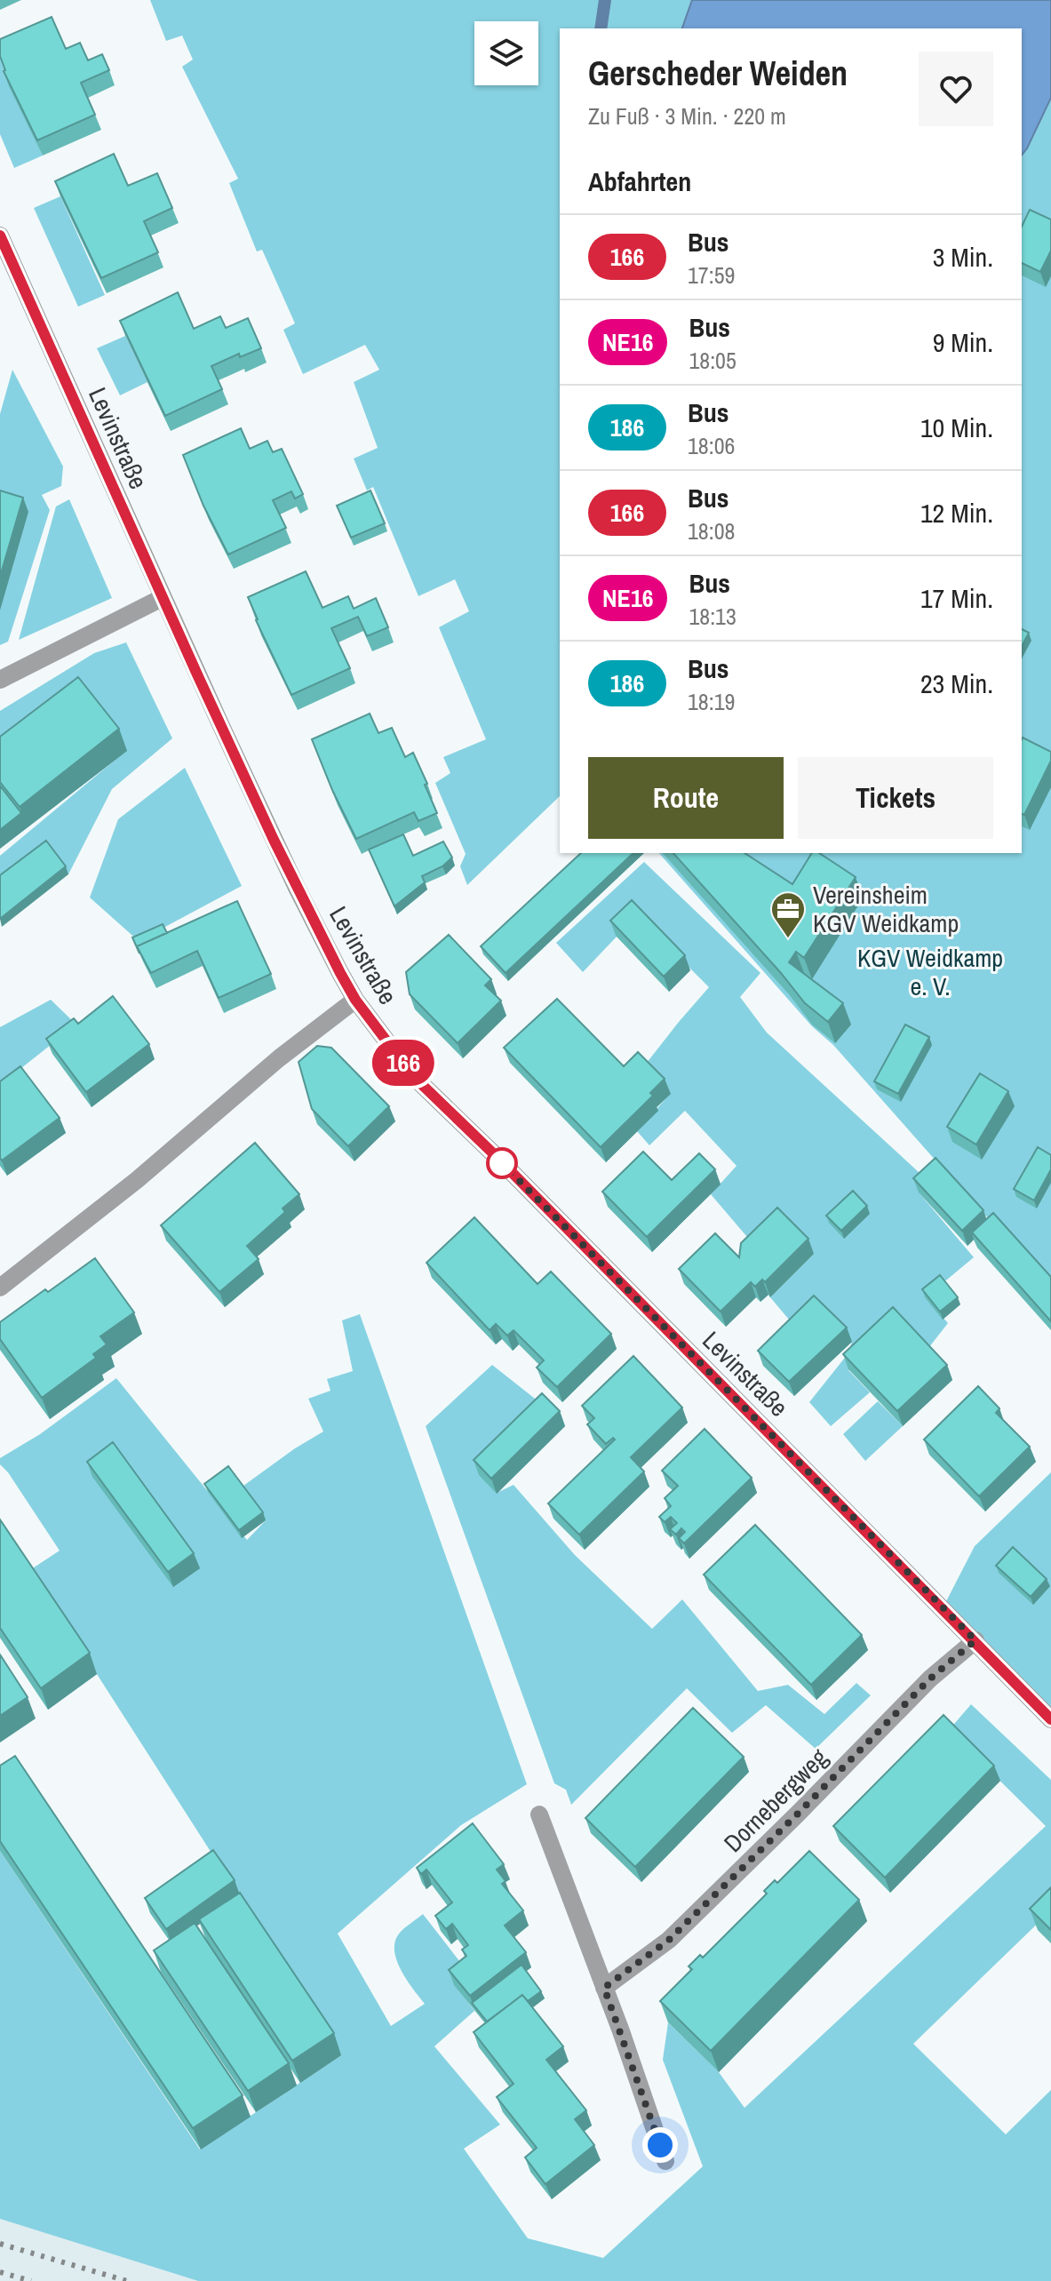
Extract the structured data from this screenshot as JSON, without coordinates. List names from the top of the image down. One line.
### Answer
{"streets":{"street":["Levinstraße","Dornebergweg"]},"crossings":[["Levinstraße","Dornebergweg"]],"parks":["KGV Weidkamp e. V."],"places":{"office":["Vereinsheim KGV Weidkamp"]},"lines":["bus line 166"],"page":{"on_map":"166","heading":[["Gerscheder Weiden","Zu Fuß · 3 Min. · 220 m"],"Abfahrten"],"list":[{"mark":"166","name":"Bus","note":"17:59","value":"3 Min."},{"mark":"NE16","name":"Bus","note":"18:05","value":"9 Min."},{"mark":"186","name":"Bus","note":"18:06","value":"10 Min."},{"mark":"166","name":"Bus","note":"18:08","value":"12 Min."},{"mark":"NE16","name":"Bus","note":"18:13","value":"17 Min."},{"mark":"186","name":"Bus","note":"18:19","value":"23 Min."}],"buttons":["Route","Tickets"]}}
